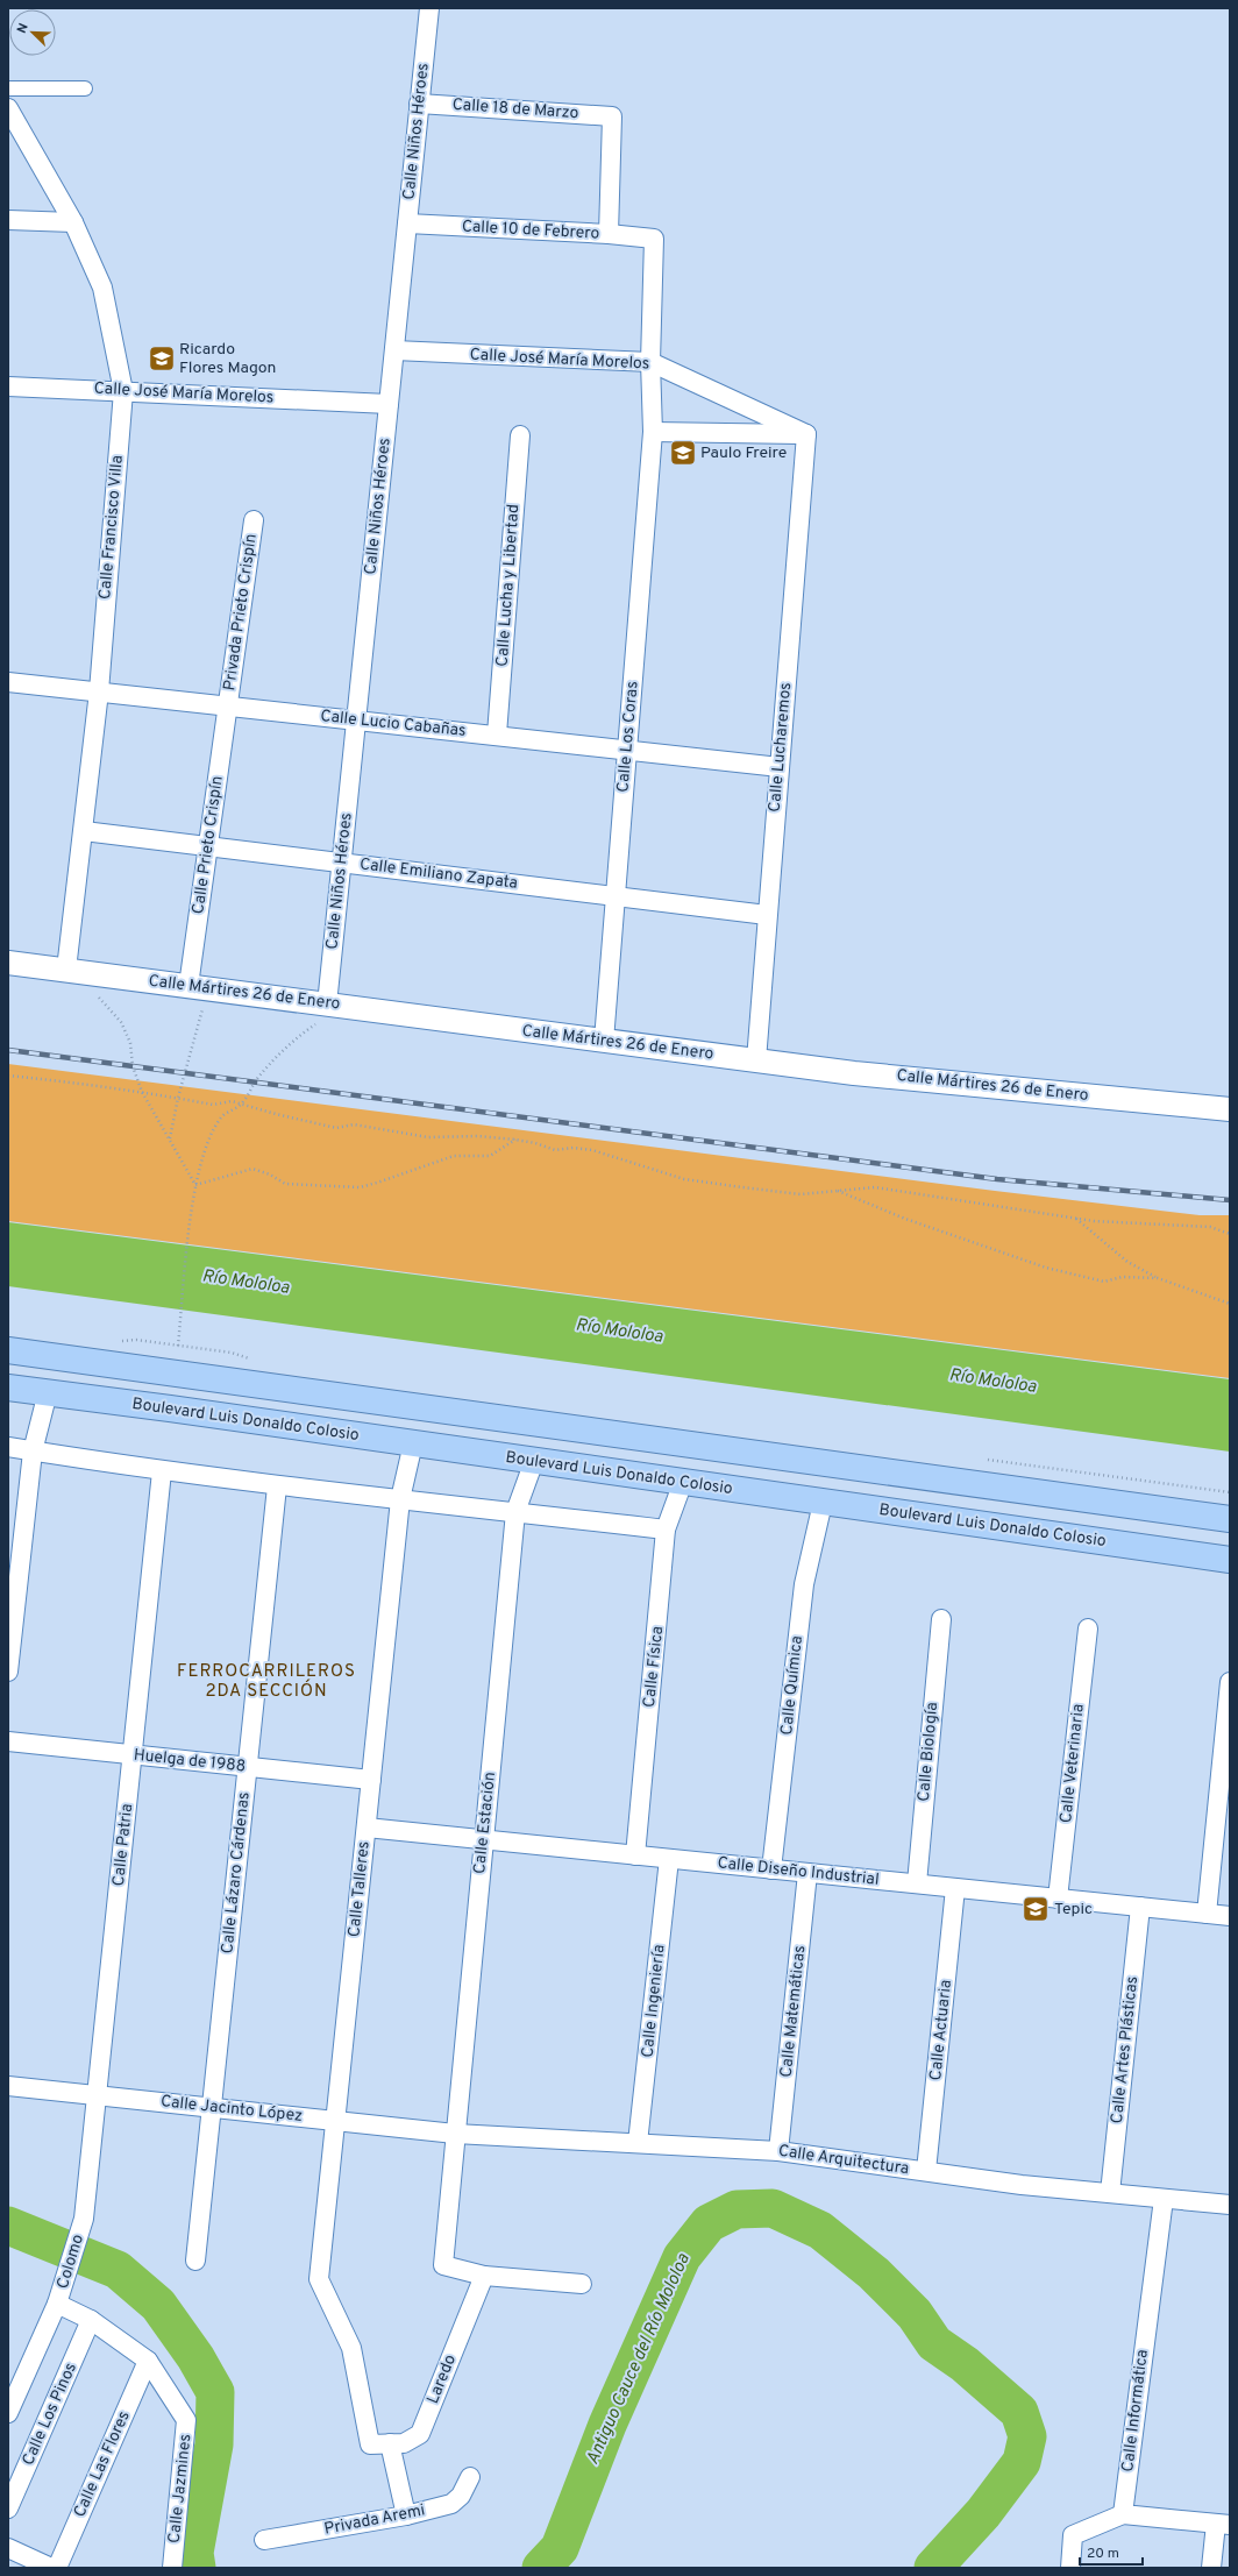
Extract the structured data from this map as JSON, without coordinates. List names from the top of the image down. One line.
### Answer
{"streets":{"main road":["Boulevard Luis Donaldo Colosio"],"street":["Calle 18 de Marzo","Calle Niños Héroes","Calle 10 de Febrero","Calle José María Morelos","Calle Francisco Villa","Calle Lucha y Libertad","Privada Prieto Crispín","Calle Lucio Cabañas","Calle Los Coras","Calle Lucharemos","Calle Prieto Crispín","Calle Emiliano Zapata","Calle Mártires 26 de Enero","Calle Física","Calle Química","Calle Biología","Huelga de 1988","Calle Veterinaria","Calle Estación","Calle Patria","Calle Diseño Industrial","Calle Lázaro Cárdenas","Calle Talleres","Calle Ingeniería","Calle Matemáticas","Calle Actuaria","Calle Artes Plásticas","Calle Jacinto López","Calle Arquitectura","Colomo","Laredo","Calle Informática","Calle Los Pinos","Calle Las Flores","Calle Jazmines","Privada Aremi"]},"crossings":[["Calle 18 de Marzo","Calle Niños Héroes"],["Calle 18 de Marzo","Calle 10 de Febrero"],["Calle Niños Héroes","Calle 10 de Febrero"],["Calle Niños Héroes","Calle José María Morelos"],["Calle Niños Héroes","Calle Lucio Cabañas"],["Calle Niños Héroes","Calle Emiliano Zapata"],["Calle Niños Héroes","Calle Mártires 26 de Enero"],["Calle 10 de Febrero","Calle José María Morelos"],["Calle José María Morelos","Calle Francisco Villa"],["Calle José María Morelos","Calle Lucharemos"],["Calle Francisco Villa","Calle Lucio Cabañas"],["Calle Francisco Villa","Calle Emiliano Zapata"],["Calle Francisco Villa","Calle Mártires 26 de Enero"],["Calle Lucha y Libertad","Calle Lucio Cabañas"],["Privada Prieto Crispín","Calle Lucio Cabañas"],["Privada Prieto Crispín","Calle Prieto Crispín"],["Calle Lucio Cabañas","Calle Los Coras"],["Calle Lucio Cabañas","Calle Lucharemos"],["Calle Lucio Cabañas","Calle Prieto Crispín"],["Calle Los Coras","Calle Emiliano Zapata"],["Calle Los Coras","Calle Mártires 26 de Enero"],["Calle Lucharemos","Calle Emiliano Zapata"],["Calle Lucharemos","Calle Mártires 26 de Enero"],["Calle Prieto Crispín","Calle Emiliano Zapata"],["Calle Prieto Crispín","Calle Mártires 26 de Enero"],["Boulevard Luis Donaldo Colosio","Calle Física"],["Boulevard Luis Donaldo Colosio","Calle Química"],["Boulevard Luis Donaldo Colosio","Calle Estación"],["Boulevard Luis Donaldo Colosio","Calle Talleres"],["Calle Física","Calle Diseño Industrial"],["Calle Química","Calle Diseño Industrial"],["Calle Biología","Calle Diseño Industrial"],["Huelga de 1988","Calle Patria"],["Huelga de 1988","Calle Lázaro Cárdenas"],["Huelga de 1988","Calle Talleres"],["Calle Veterinaria","Calle Diseño Industrial"],["Calle Estación","Calle Diseño Industrial"],["Calle Estación","Calle Jacinto López"],["Calle Estación","Calle Arquitectura"],["Calle Patria","Calle Jacinto López"],["Calle Patria","Colomo"],["Calle Diseño Industrial","Calle Talleres"],["Calle Diseño Industrial","Calle Ingeniería"],["Calle Diseño Industrial","Calle Matemáticas"],["Calle Diseño Industrial","Calle Actuaria"],["Calle Diseño Industrial","Calle Artes Plásticas"],["Calle Lázaro Cárdenas","Calle Jacinto López"],["Calle Talleres","Calle Jacinto López"],["Calle Talleres","Laredo"],["Calle Ingeniería","Calle Arquitectura"],["Calle Matemáticas","Calle Arquitectura"],["Calle Actuaria","Calle Arquitectura"],["Calle Artes Plásticas","Calle Arquitectura"],["Calle Jacinto López","Calle Arquitectura"],["Calle Arquitectura","Calle Informática"],["Colomo","Calle Jazmines"],["Calle Los Pinos","Calle Jazmines"],["Calle Las Flores","Calle Jazmines"]],"districts":["FERROCARRILEROS 2DA SECCIÓN"],"water":["Río Mololoa","Antiguo Cauce del Río Mololoa"],"places":{"school or university":["Ricardo Flores Magon","Paulo Freire","Tepic"]},"scale_bar":"20 m","north":"top left"}
